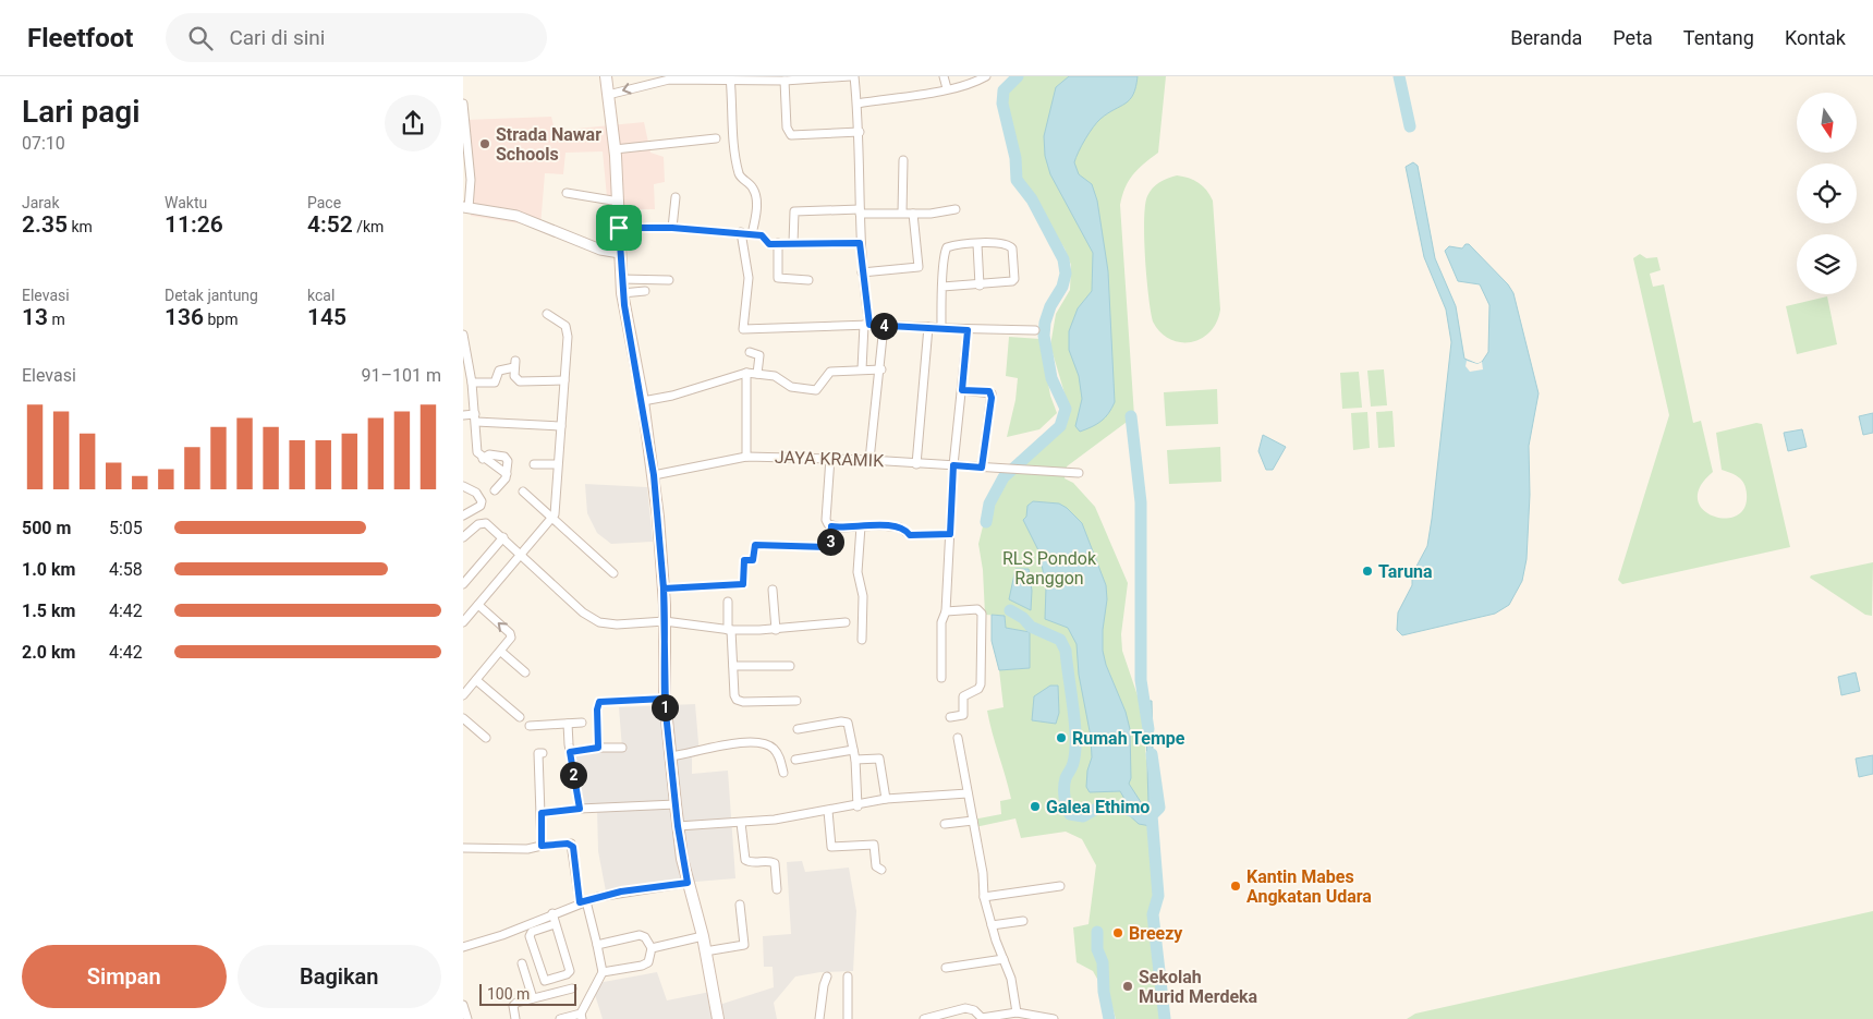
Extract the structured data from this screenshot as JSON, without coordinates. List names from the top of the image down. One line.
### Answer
{"streets":{"street":["JAYA KRAMIK"]},"parks":["RLS Pondok Ranggon"],"places":["Strada Nawar Schools","Taruna","Rumah Tempe","Galea Ethimo","Kantin Mabes Angkatan Udara","Breezy","Sekolah Murid Merdeka"],"scale_bar":"100 m","north":"bottom","page":{"header":"Fleetfoot","search":"Cari di sini","nav":["Beranda","Peta","Tentang","Kontak"],"heading":["Lari pagi","07:10"],"stats":[["Jarak","2.35 km"],["Waktu","11:26"],["Pace","4:52 /km"],["Elevasi","13 m"],["Detak jantung","136 bpm"],["kcal","145"]],"pins":["4","3","1","2"],"chart":["Elevasi","91–101 m"],"list":[{"name":"500 m","note":"5:05"},{"name":"1.0 km","note":"4:58"},{"name":"1.5 km","note":"4:42"},{"name":"2.0 km","note":"4:42"}],"buttons":["Simpan","Bagikan"],"scale":"100 m"}}
